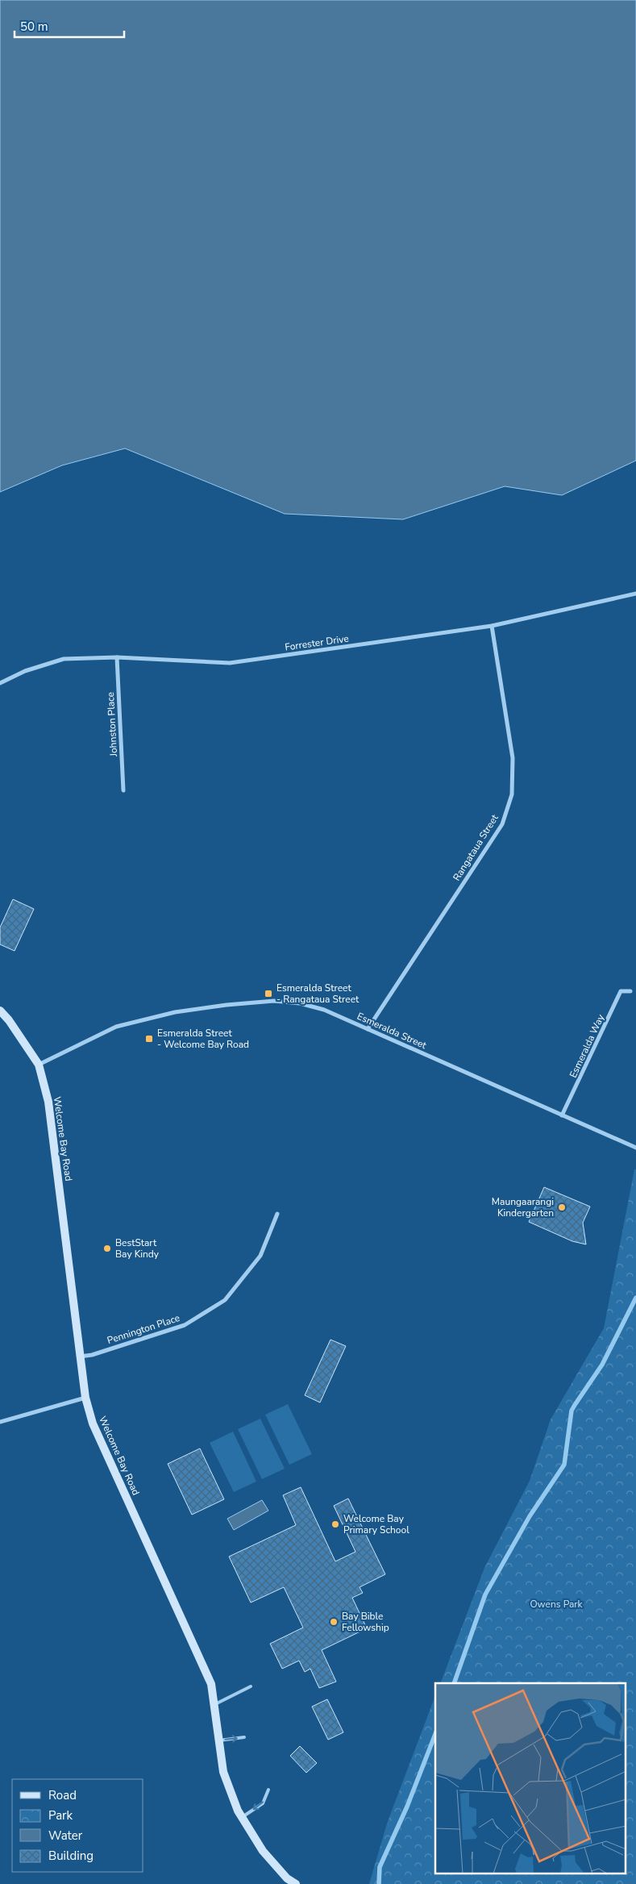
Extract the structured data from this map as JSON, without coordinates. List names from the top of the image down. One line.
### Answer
{"streets":{"main road":["Welcome Bay Road"],"street":["Forrester Drive","Johnston Place","Rangataua Street","Esmeralda Street","Esmeralda Way","Pennington Place"]},"crossings":[["Forrester Drive","Johnston Place"],["Forrester Drive","Rangataua Street"],["Rangataua Street","Esmeralda Street"],["Esmeralda Street","Esmeralda Way"],["Esmeralda Street","Welcome Bay Road"],["Welcome Bay Road","Pennington Place"]],"parks":["Owens Park"],"places":{"transit":["Esmeralda Street - Rangataua Street","Esmeralda Street - Welcome Bay Road"],"other":["Maungaarangi Kindergarten","BestStart Bay Kindy","Welcome Bay Primary School","Bay Bible Fellowship"]},"legend":["Road","Park","Water","Building"],"scale_bar":"50 m"}
